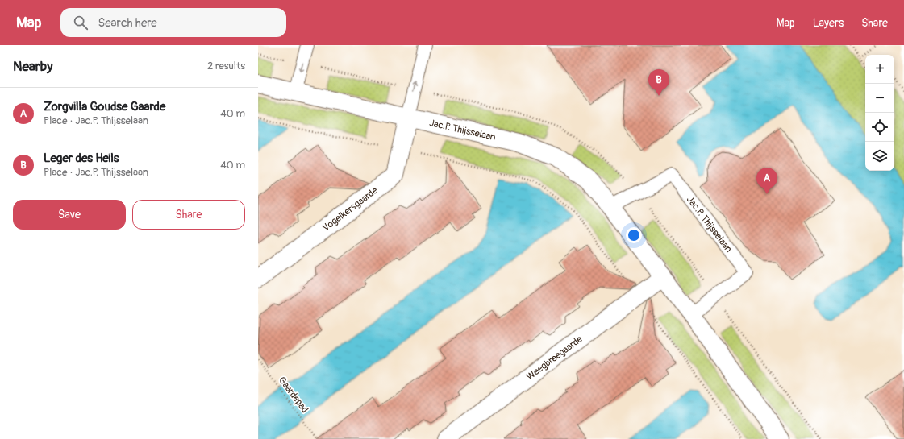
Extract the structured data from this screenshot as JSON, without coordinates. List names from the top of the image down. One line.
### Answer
{"streets":{"street":["Jac.P. Thijsselaan","Vogelkersgaarde","Weegbreegaarde"],"path":["Gaardepad"]},"crossings":[["Jac.P. Thijsselaan","Vogelkersgaarde"],["Jac.P. Thijsselaan","Weegbreegaarde"]],"page":{"header":"Map","search":"Search here","nav":["Map","Layers","Share"],"heading":["Nearby","2 results"],"map_buttons":["+","−"],"pins":["B","A"],"list":[{"mark":"A","name":"Zorgvilla Goudse Gaarde","note":"Place · Jac.P. Thijsselaan","value":"40 m"},{"mark":"B","name":"Leger des Heils","note":"Place · Jac.P. Thijsselaan","value":"40 m"}],"buttons":["Save","Share"]}}
